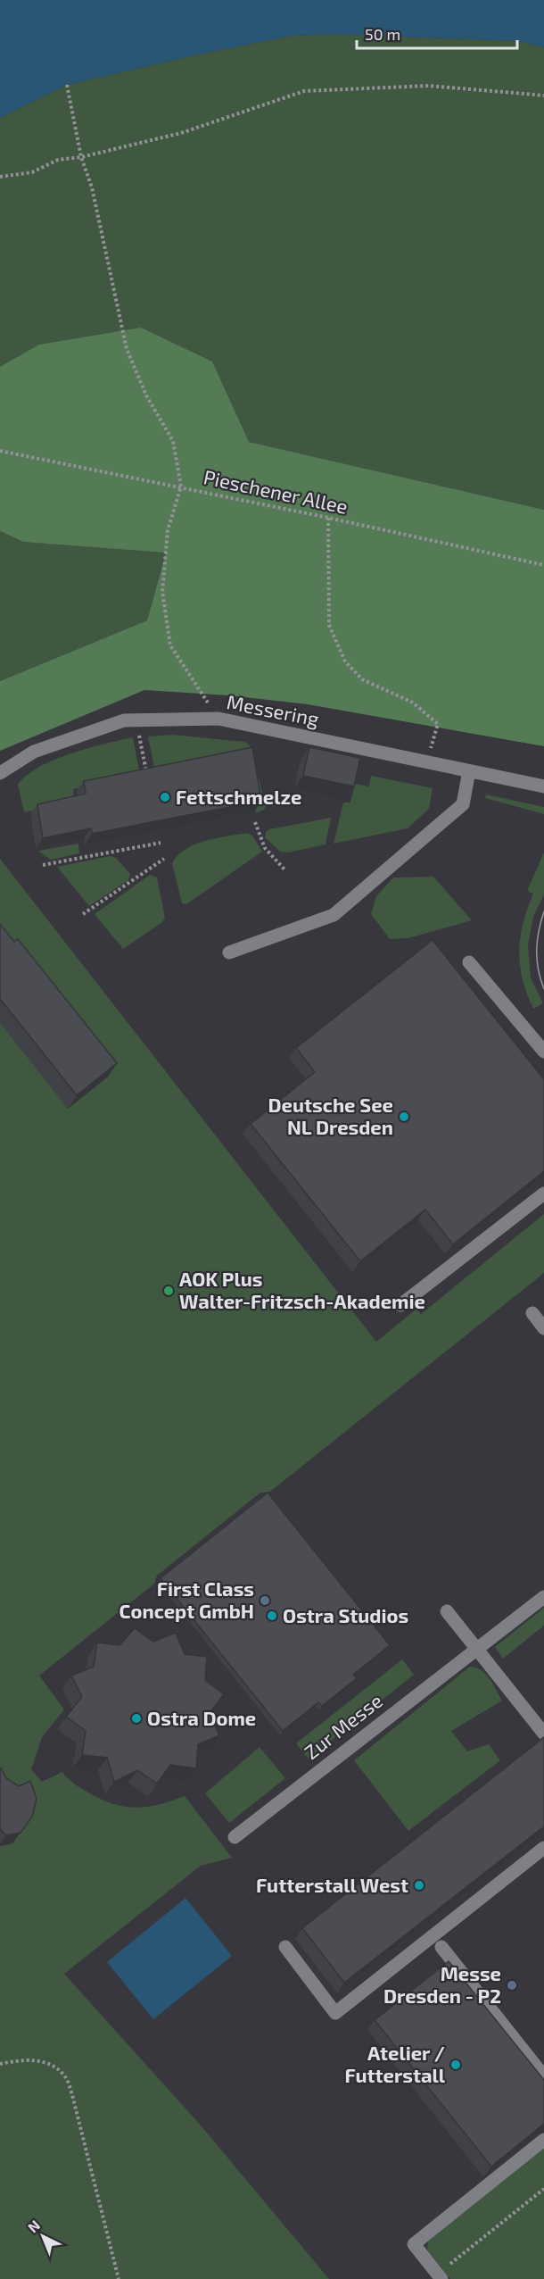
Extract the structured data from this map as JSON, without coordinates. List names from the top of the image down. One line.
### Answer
{"streets":{"street":["Messering","Zur Messe"],"path":["Pieschener Allee"]},"places":["Fettschmelze","Deutsche See NL Dresden","AOK Plus Walter-Fritzsch-Akademie","First Class Concept GmbH","Ostra Studios","Ostra Dome","Futterstall West","Messe Dresden - P2","Atelier / Futterstall"],"scale_bar":"50 m","north":"top left"}
